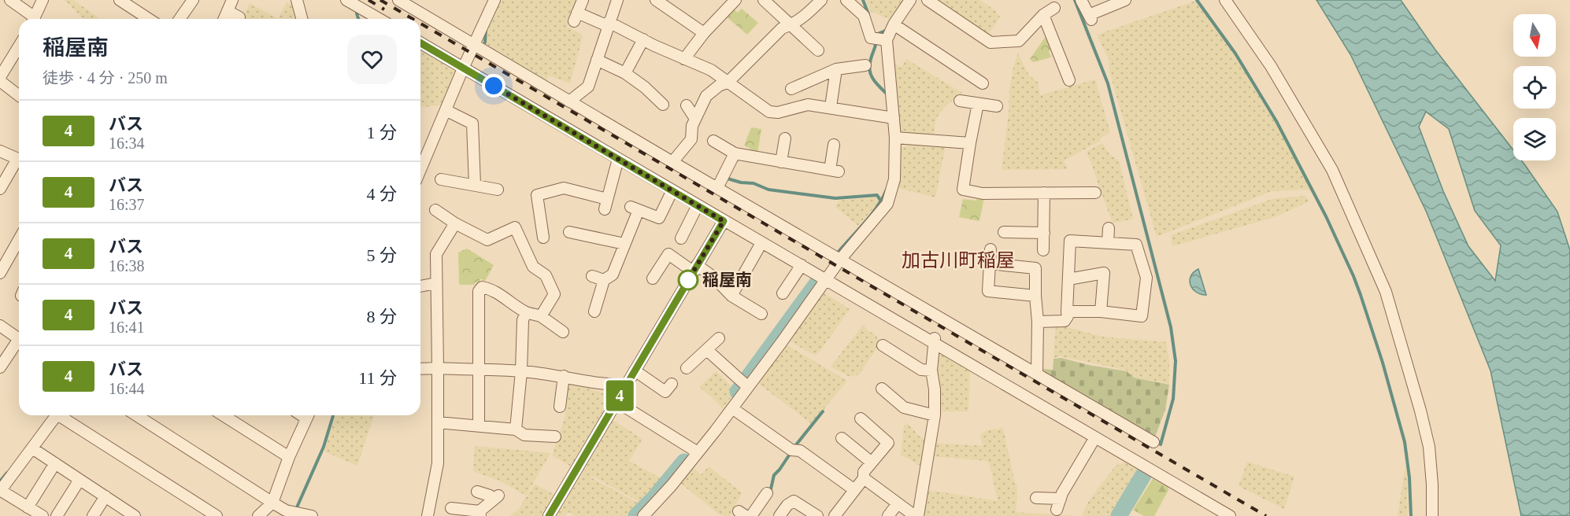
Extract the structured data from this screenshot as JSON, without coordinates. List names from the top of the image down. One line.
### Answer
{"districts":["加古川町稲屋"],"places":["稲屋南"],"lines":["bus line 4"],"north":"bottom","page":{"on_map":"4","heading":["稲屋南","徒歩 · 4 分 · 250 m"],"list":[{"mark":"4","name":"バス","note":"16:34","value":"1 分"},{"mark":"4","name":"バス","note":"16:37","value":"4 分"},{"mark":"4","name":"バス","note":"16:38","value":"5 分"},{"mark":"4","name":"バス","note":"16:41","value":"8 分"},{"mark":"4","name":"バス","note":"16:44","value":"11 分"}]}}
